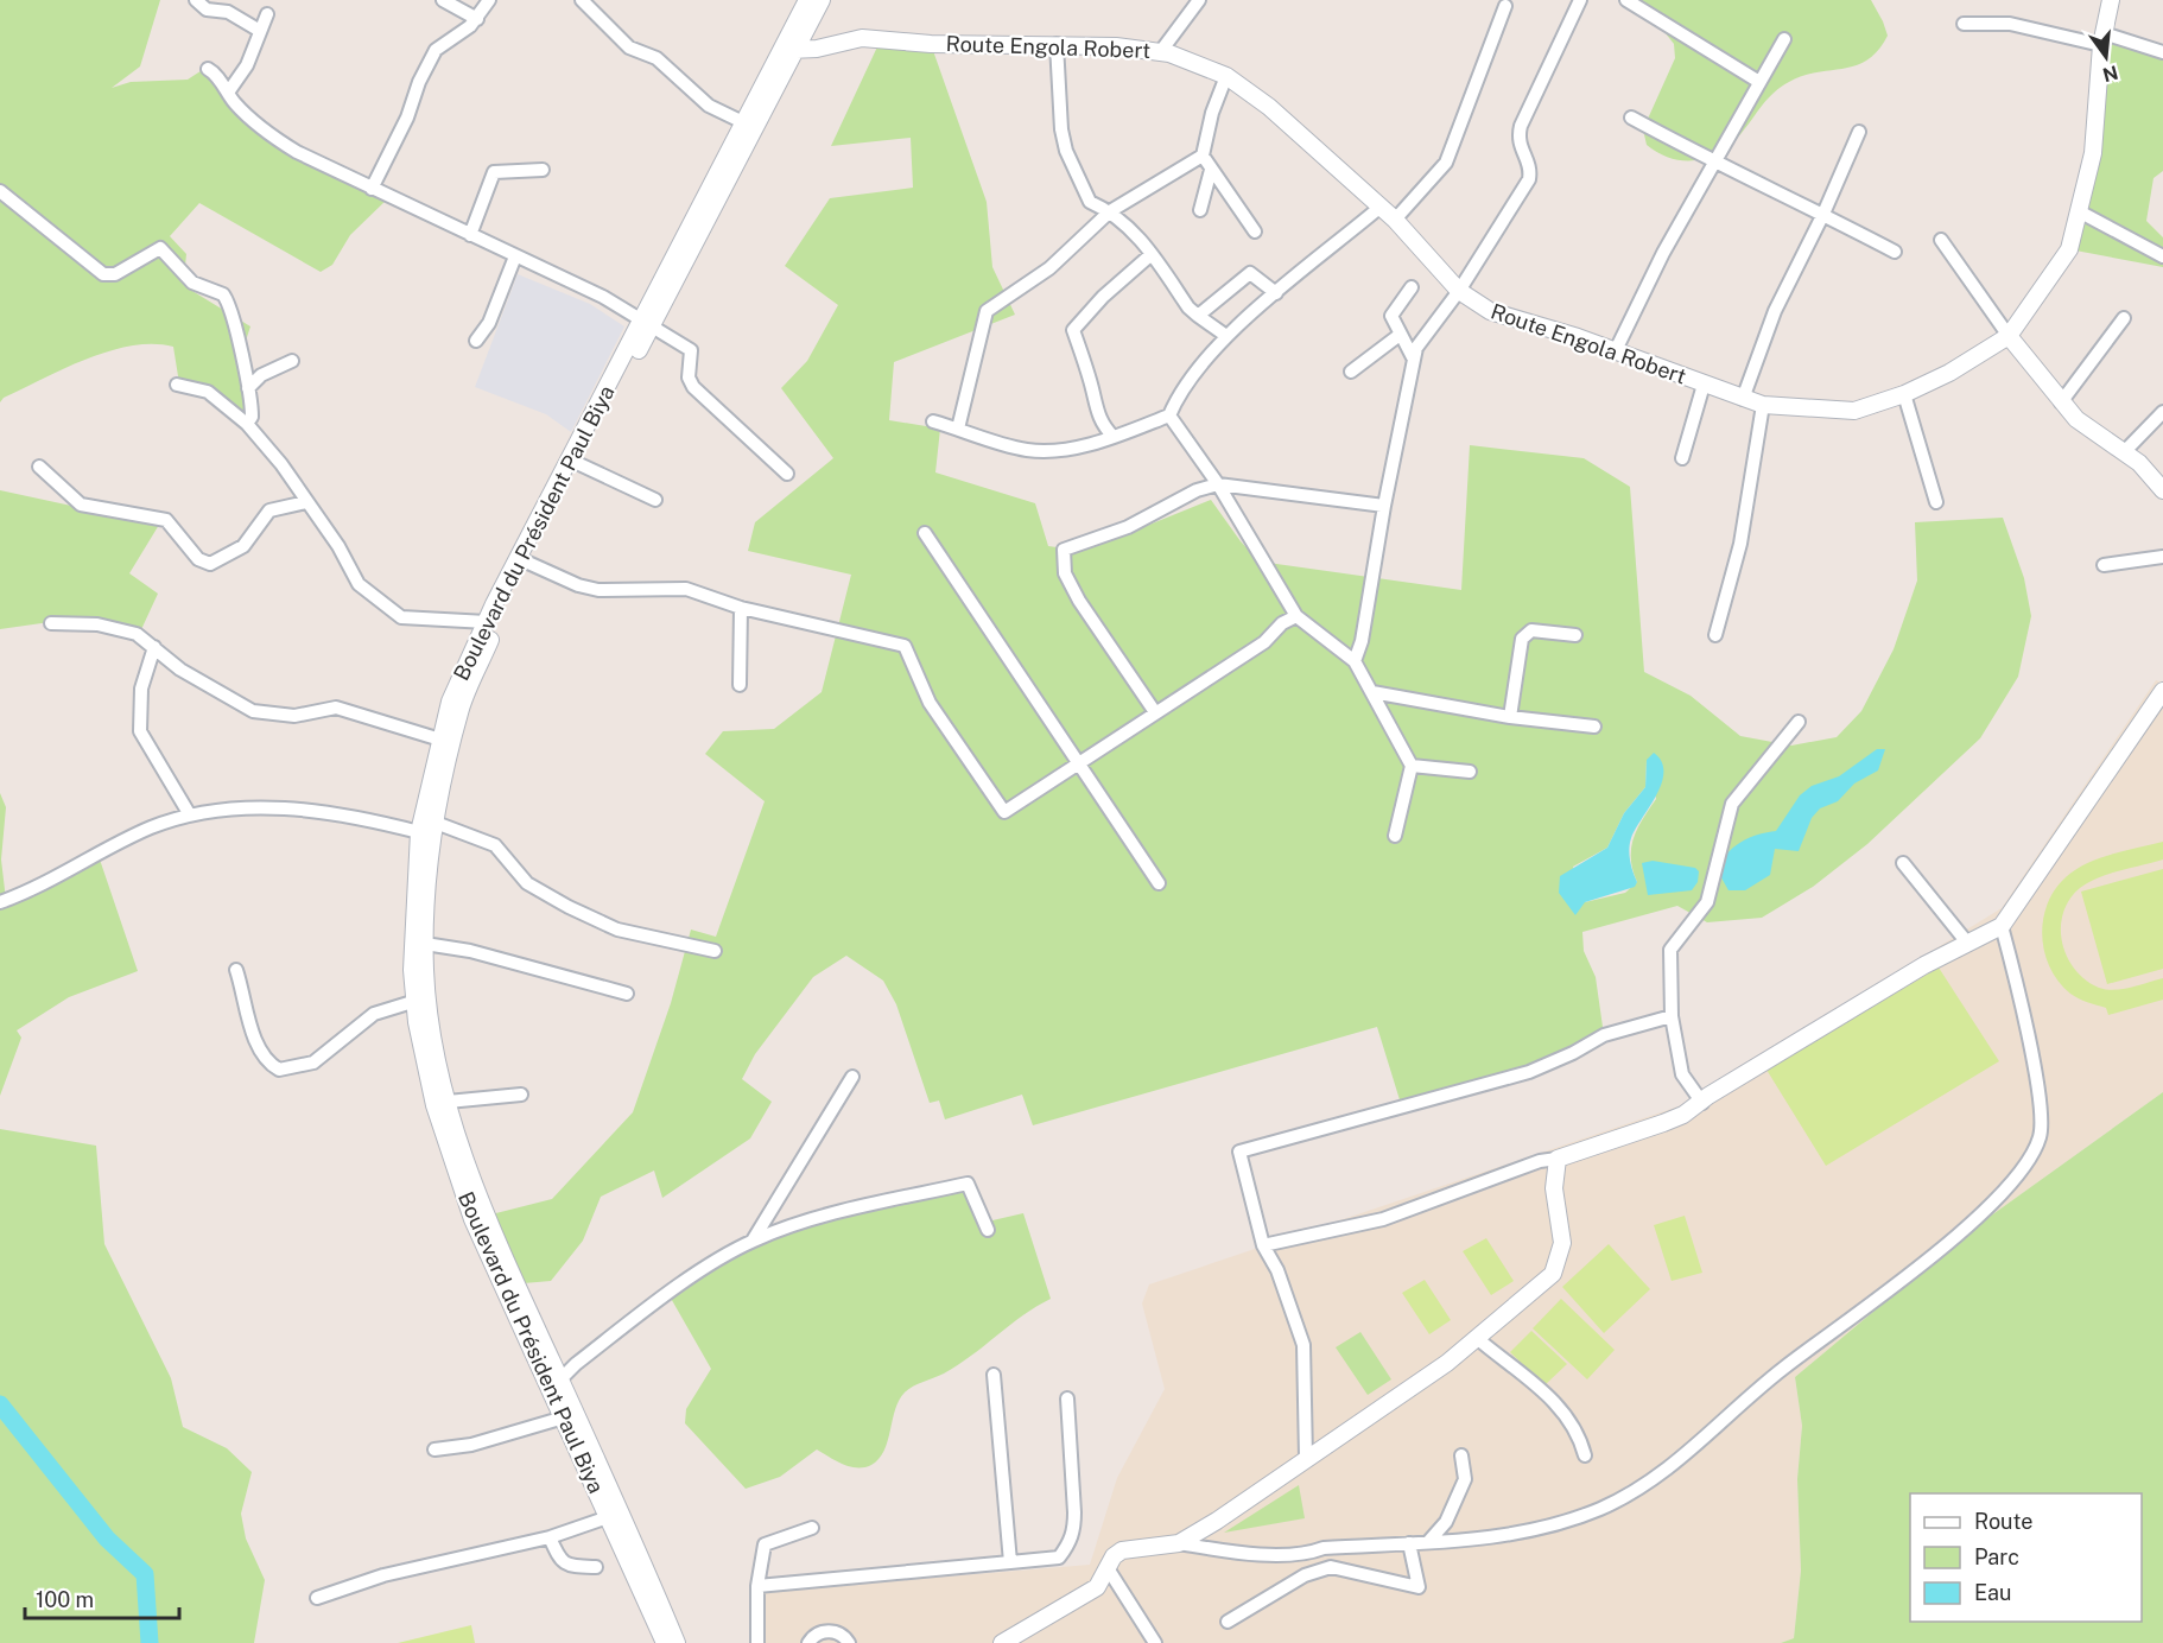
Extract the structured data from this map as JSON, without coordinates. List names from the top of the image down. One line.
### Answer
{"streets":{"main road":["Route Engola Robert","Boulevard du Président Paul Biya"]},"crossings":[["Route Engola Robert","Boulevard du Président Paul Biya"]],"legend":["Route","Parc","Eau"],"scale_bar":"100 m","north":"bottom"}
